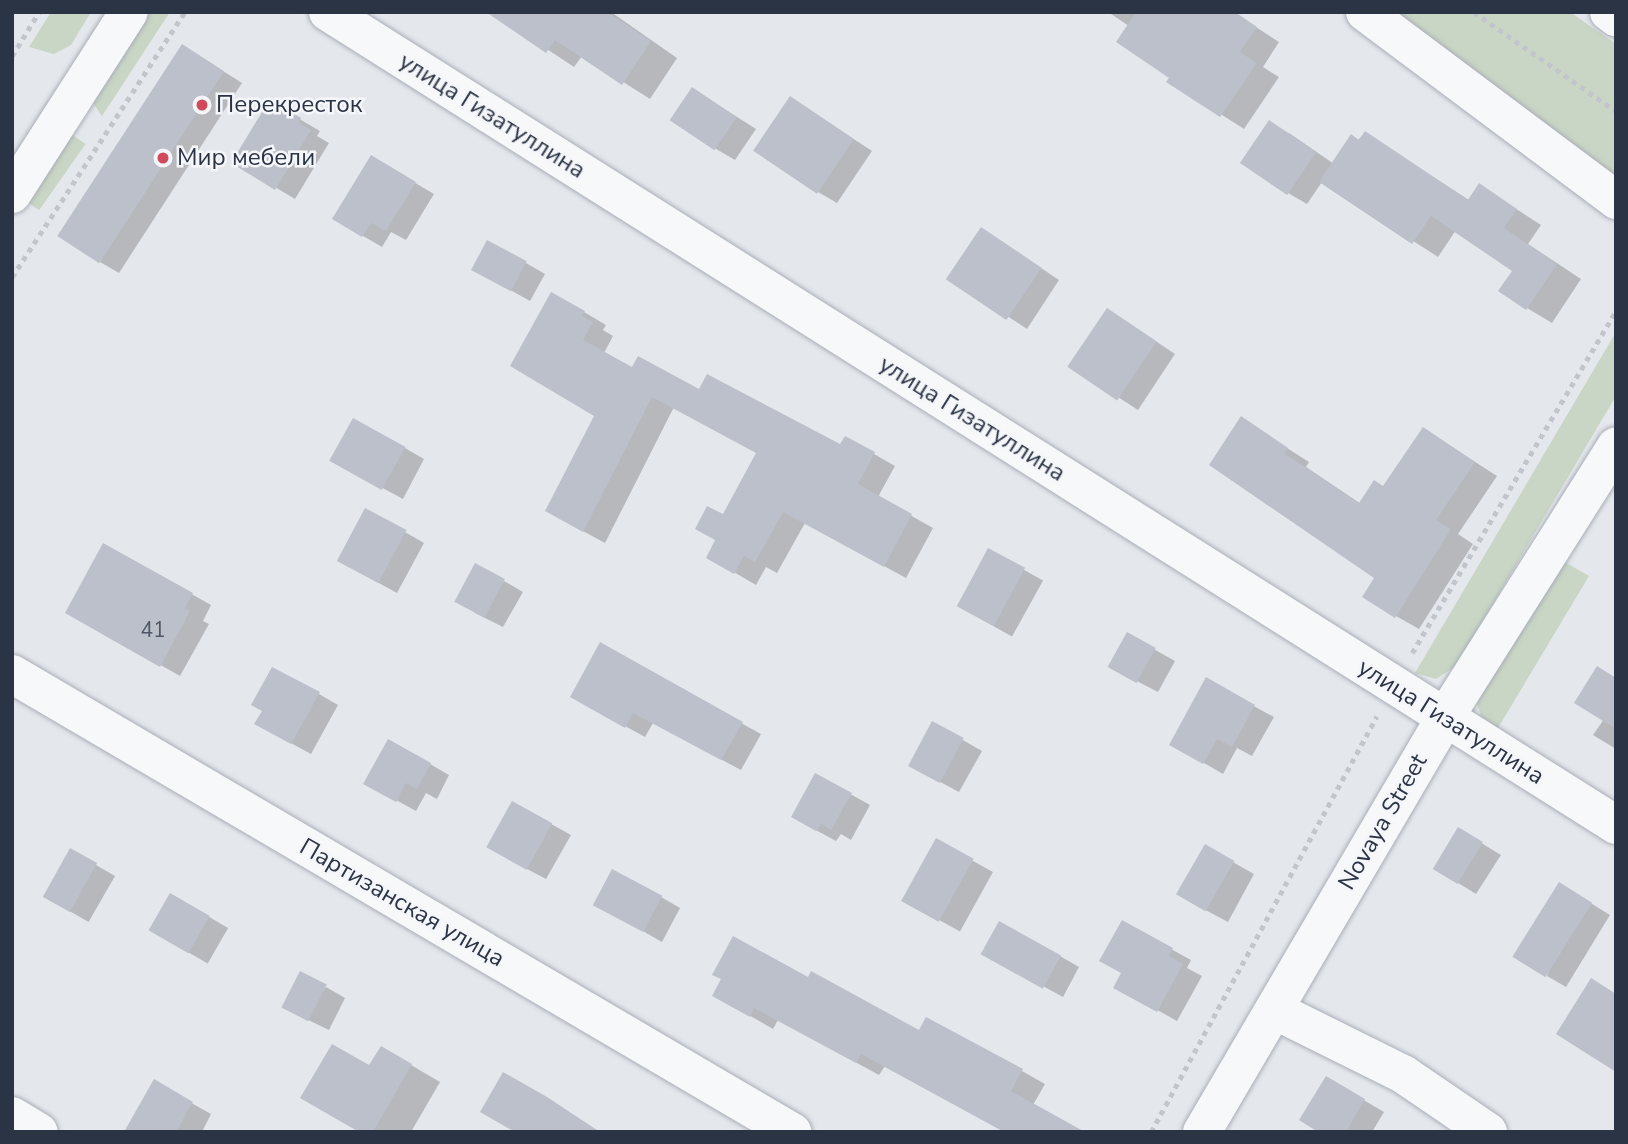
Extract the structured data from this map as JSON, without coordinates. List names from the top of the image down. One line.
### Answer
{"streets":{"street":["улица Гизатуллина","Novaya Street","Партизанская улица"]},"crossings":[["улица Гизатуллина","Novaya Street"]],"places":["Перекресток","Мир мебели"],"house_numbers":["41"]}
